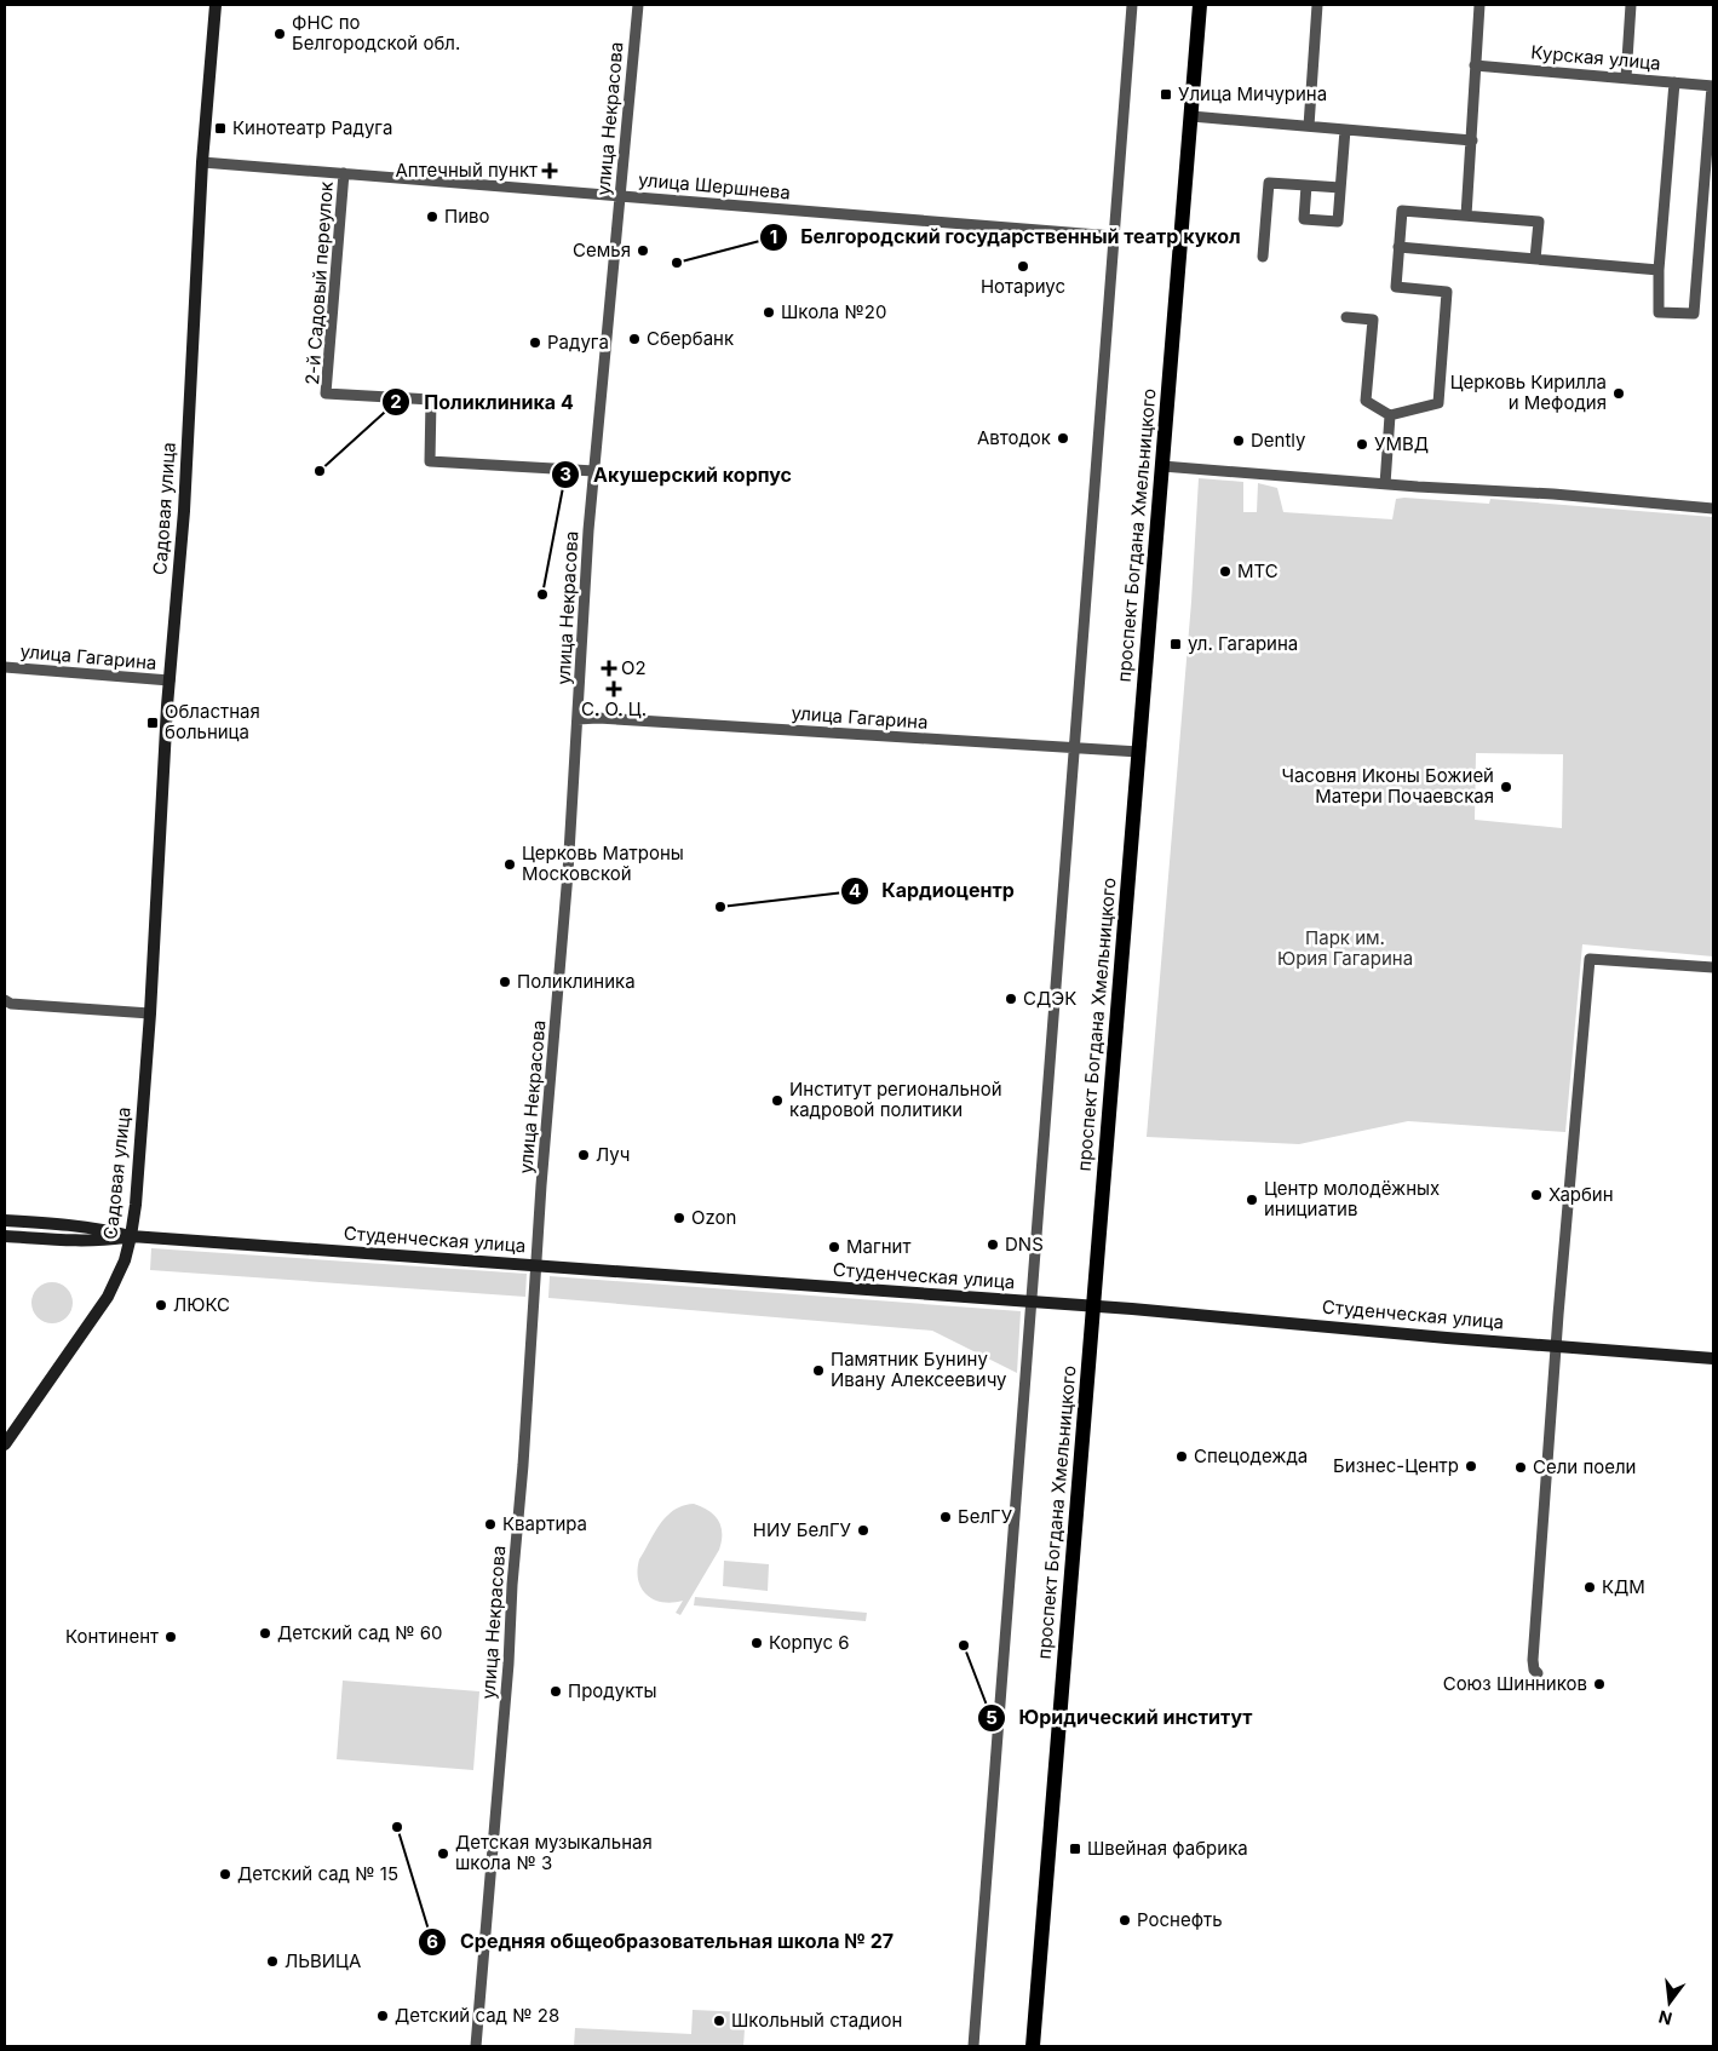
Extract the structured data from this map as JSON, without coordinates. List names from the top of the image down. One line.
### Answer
{"streets":{"main road":["Садовая улица","проспект Богдана Хмельницкого","Студенческая улица"],"street":["Курская улица","улица Некрасова","улица Шершнева","2-й Садовый переулок","улица Гагарина"]},"crossings":[["улица Некрасова","улица Шершнева"],["улица Некрасова","2-й Садовый переулок"],["улица Некрасова","улица Гагарина"],["улица Некрасова","Студенческая улица"],["улица Шершнева","2-й Садовый переулок"],["улица Шершнева","Садовая улица"],["Садовая улица","улица Гагарина"],["Садовая улица","Студенческая улица"],["проспект Богдана Хмельницкого","улица Гагарина"],["проспект Богдана Хмельницкого","Студенческая улица"]],"parks":["Парк им. Юрия Гагарина"],"places":{"other":["ФНС по Белгородской обл.","Пиво","Семья","Белгородский государственный театр кукол","Нотариус","Школа №20","Сбербанк","Радуга","Церковь Кирилла и Мефодия","Автодок","Dently","УМВД","Поликлиника 4","МТС","Акушерский корпус","Часовня Иконы Божией Матери Почаевская","Церковь Матроны Московской","Кардиоцентр","Поликлиника","СДЭК","Институт региональной кадровой политики","Луч","Харбин","Центр молодёжных инициатив","Ozon","DNS","Магнит","ЛЮКС","Памятник Бунину Ивану Алексеевичу","Спецодежда","Бизнес-Центр","Сели поели","БелГУ","Квартира","НИУ БелГУ","КДМ","Детский сад № 60","Континент","Корпус 6","Юридический институт","Союз Шинников","Продукты","Средняя общеобразовательная школа № 27","Детская музыкальная школа № 3","Детский сад № 15","Роснефть","ЛЬВИЦА","Детский сад № 28","Школьный стадион"],"transit":["Улица Мичурина","Кинотеатр Радуга","ул. Гагарина","Областная больница","Швейная фабрика"],"health":["Аптечный пункт","O2","С. О. Ц."]},"north":"bottom"}
